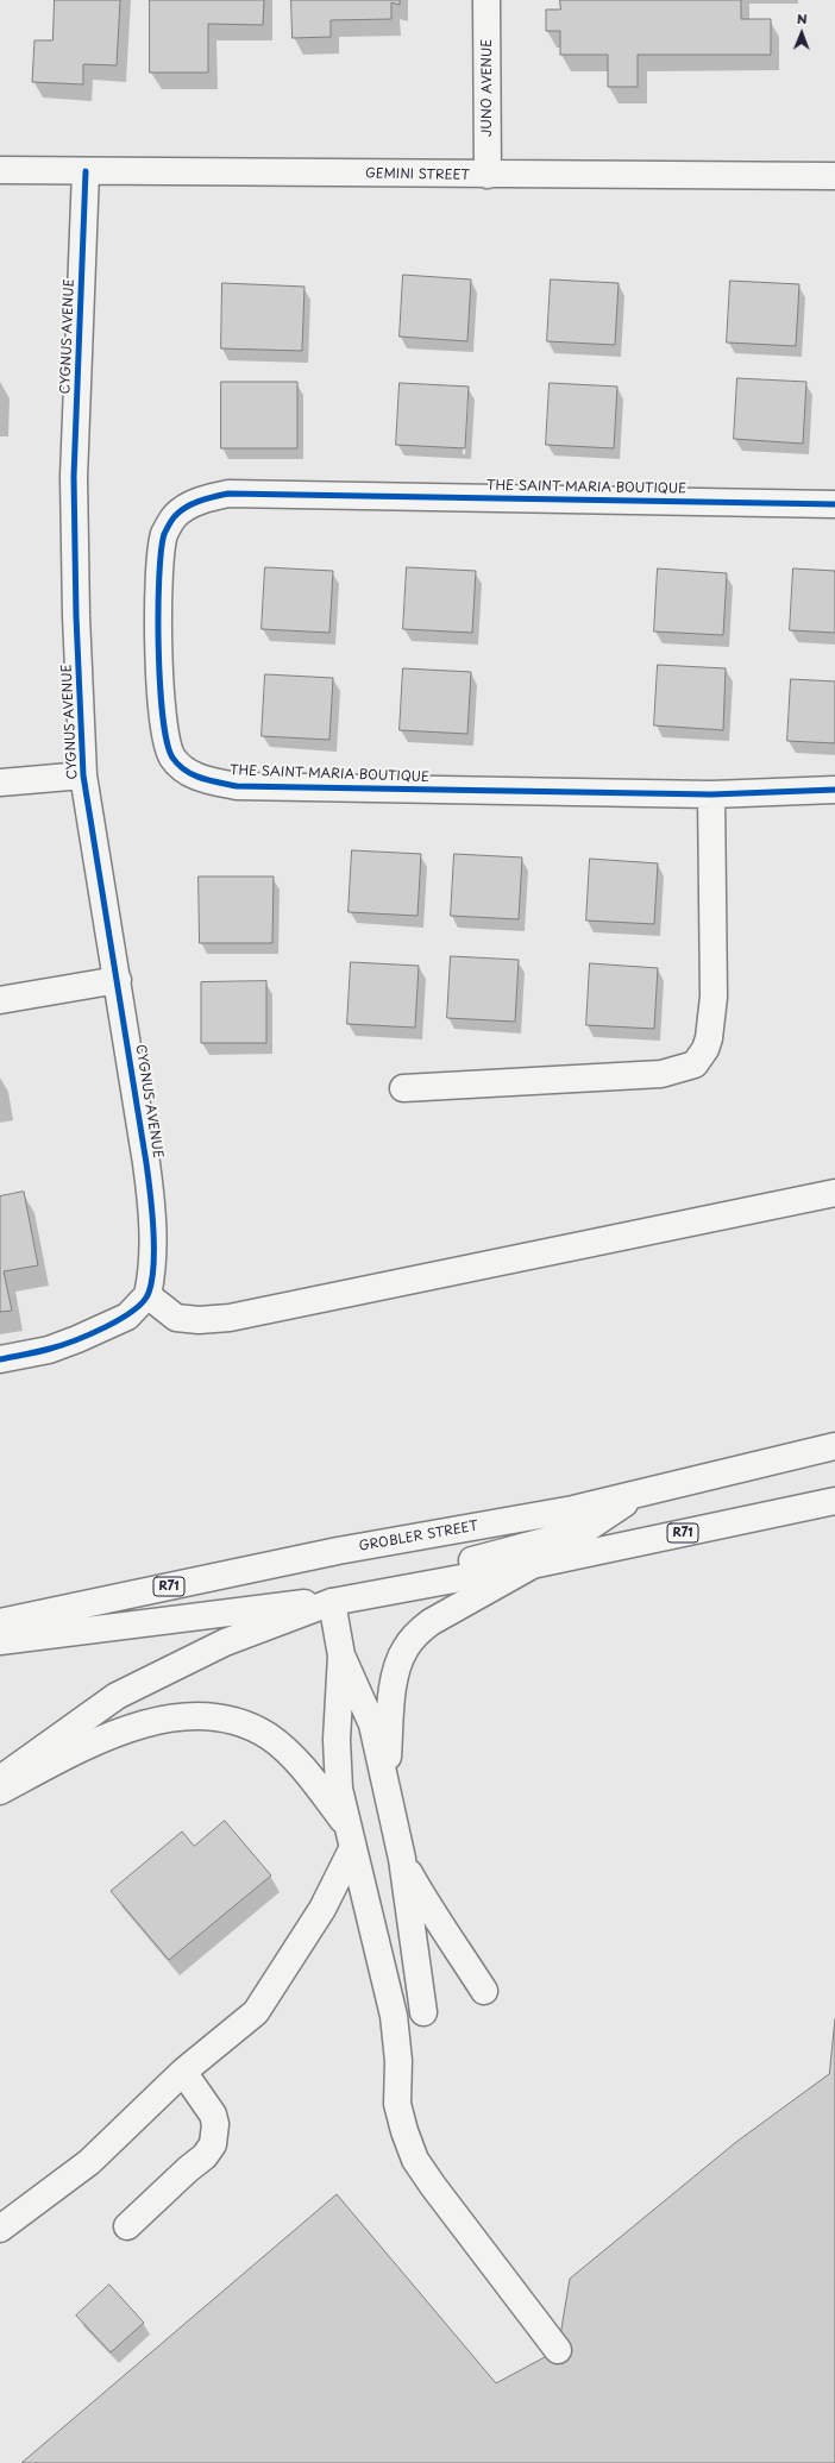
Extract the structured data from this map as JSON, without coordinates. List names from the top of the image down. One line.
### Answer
{"streets":{"street":["JUNO AVENUE","GEMINI STREET","CYGNUS AVENUE","THE SAINT MARIA BOUTIQUE","R71","GROBLER STREET"]},"crossings":[["JUNO AVENUE","GEMINI STREET"],["GEMINI STREET","CYGNUS AVENUE"]],"north":"top"}
